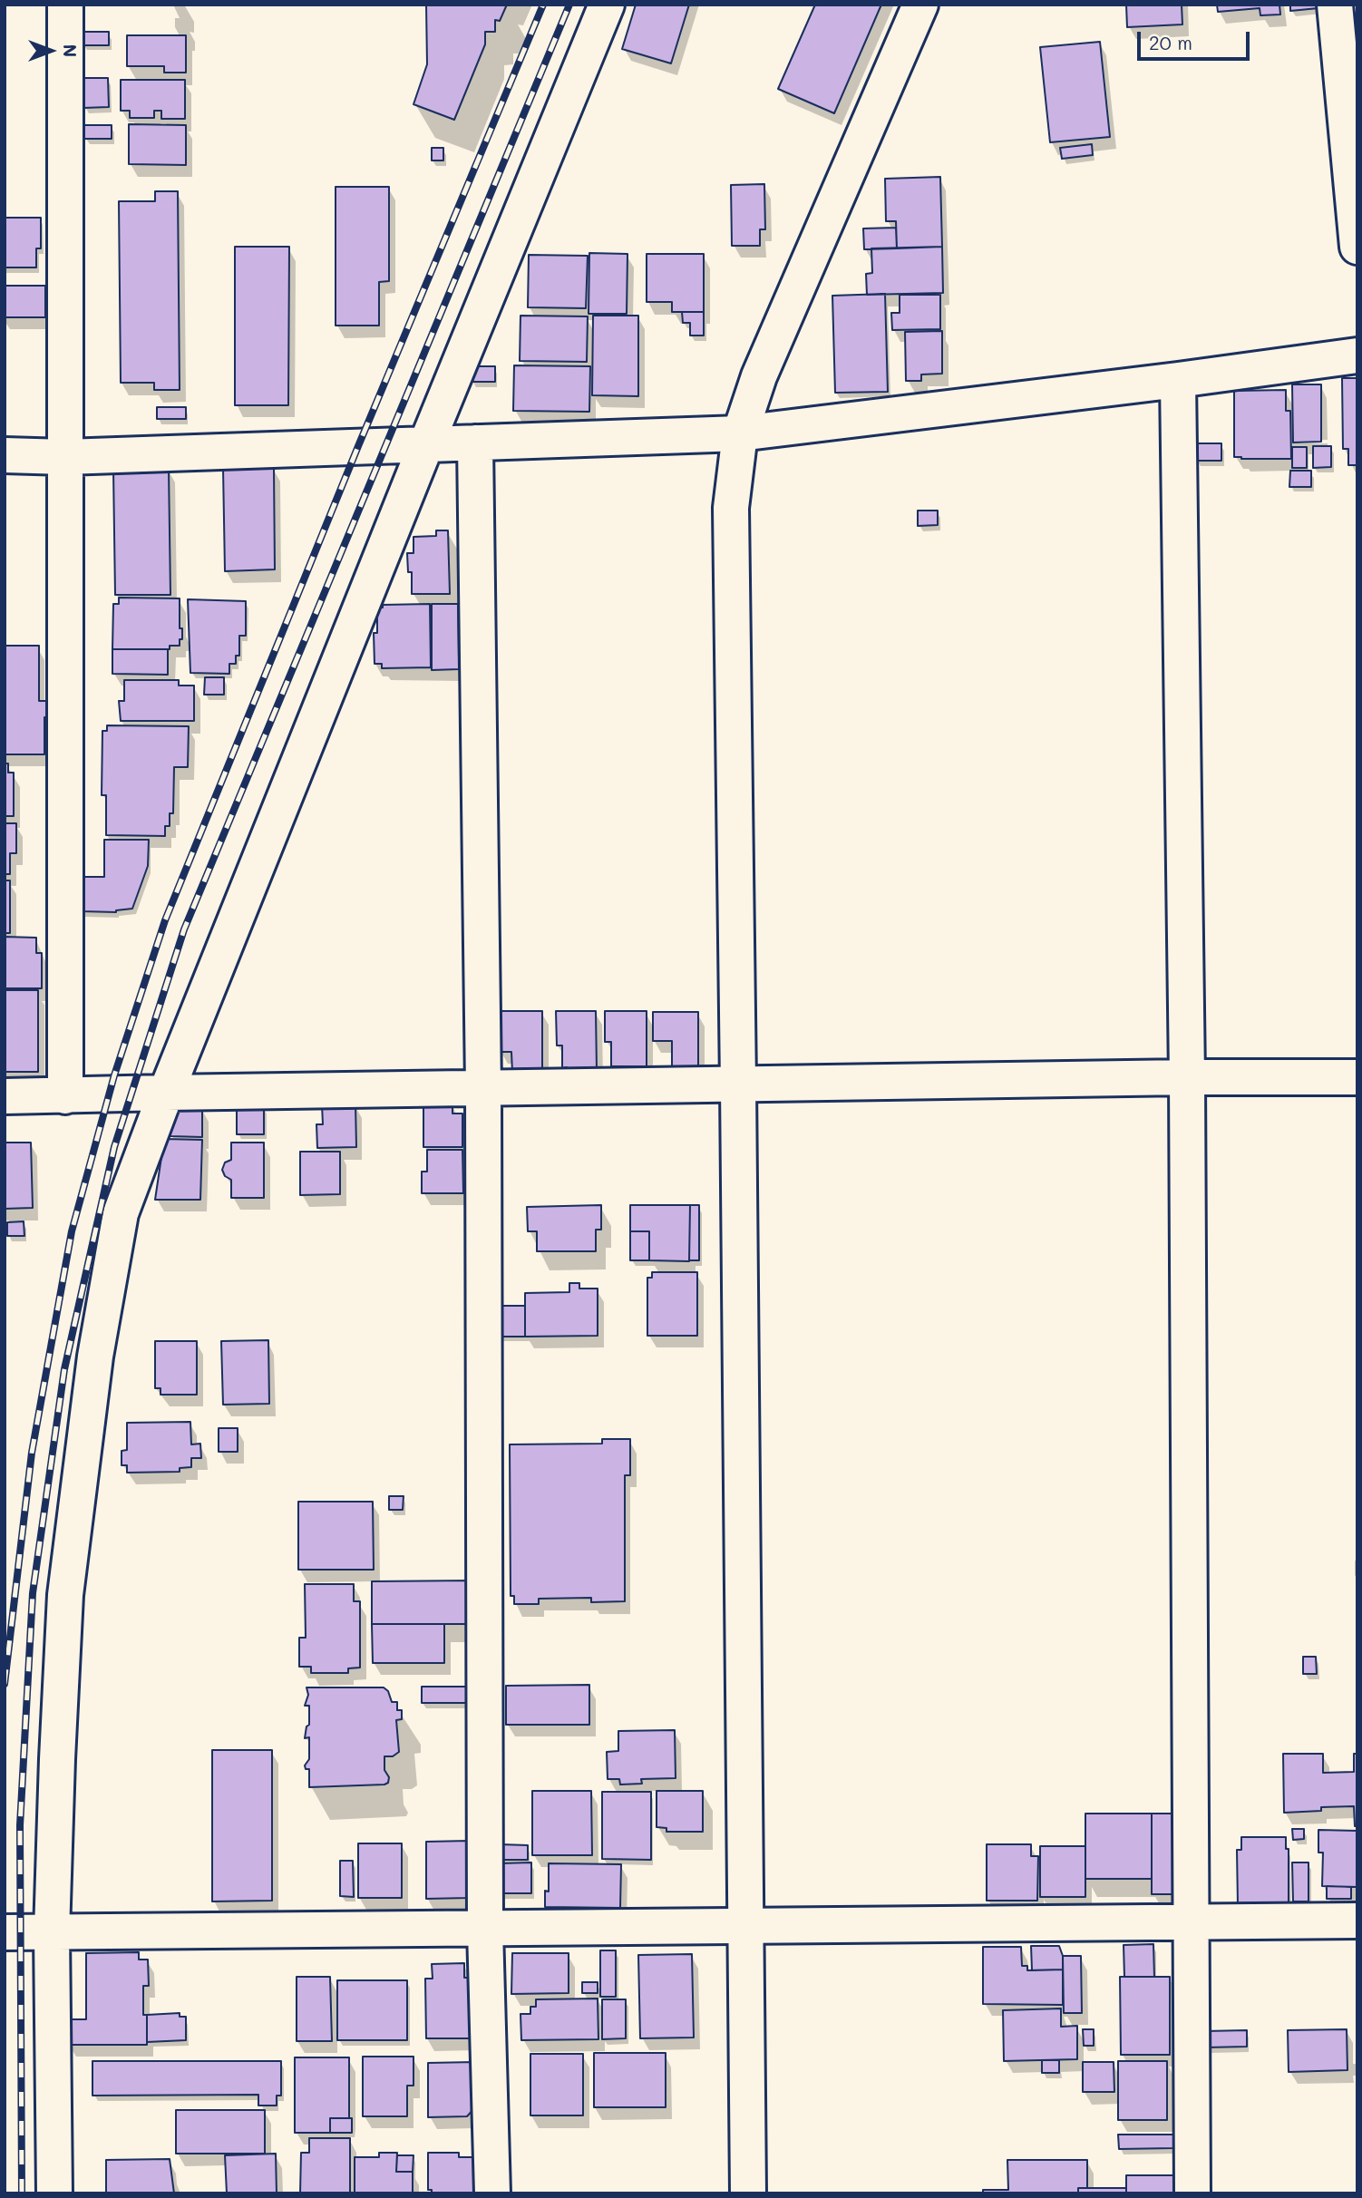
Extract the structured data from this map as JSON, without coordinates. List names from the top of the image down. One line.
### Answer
{"scale_bar":"20 m","north":"right"}
